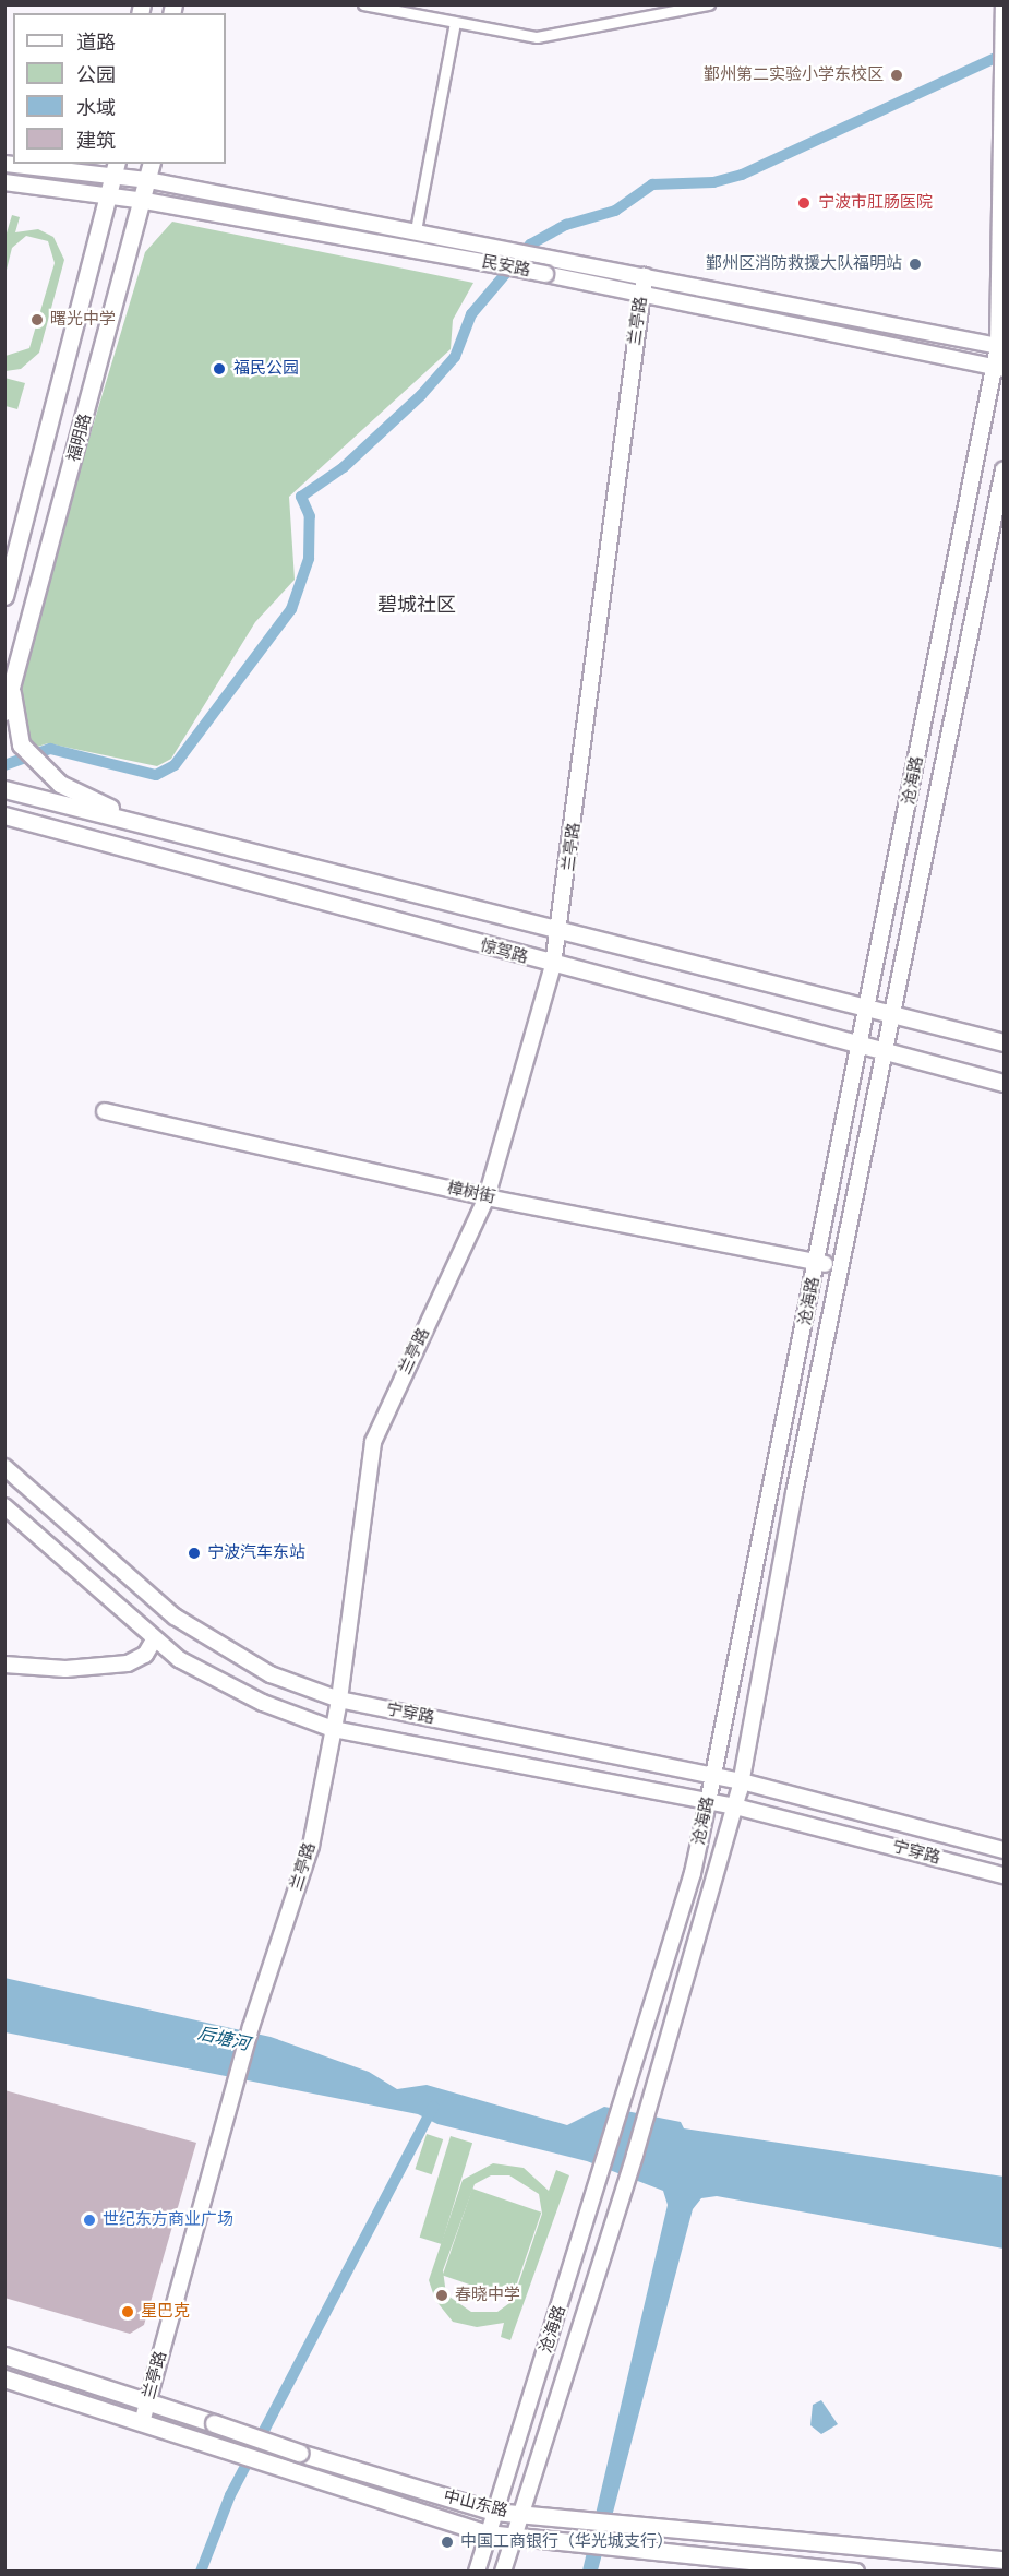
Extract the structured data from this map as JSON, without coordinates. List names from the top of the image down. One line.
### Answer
{"streets":{"main road":["民安路","兰亭路","福明路","沧海路","惊驾路","樟树街","宁穿路","中山东路"]},"crossings":[["民安路","兰亭路"],["民安路","福明路"],["民安路","沧海路"],["兰亭路","惊驾路"],["兰亭路","樟树街"],["兰亭路","宁穿路"],["兰亭路","中山东路"],["沧海路","惊驾路"],["沧海路","樟树街"],["沧海路","宁穿路"],["沧海路","中山东路"]],"districts":["碧城社区"],"water":["后塘河"],"places":["鄞州第二实验小学东校区","宁波市肛肠医院","鄞州区消防救援大队福明站","曙光中学","福民公园","宁波汽车东站","世纪东方商业广场","春晓中学","星巴克","中国工商银行（华光城支行）"],"legend":["道路","公园","水域","建筑"]}
